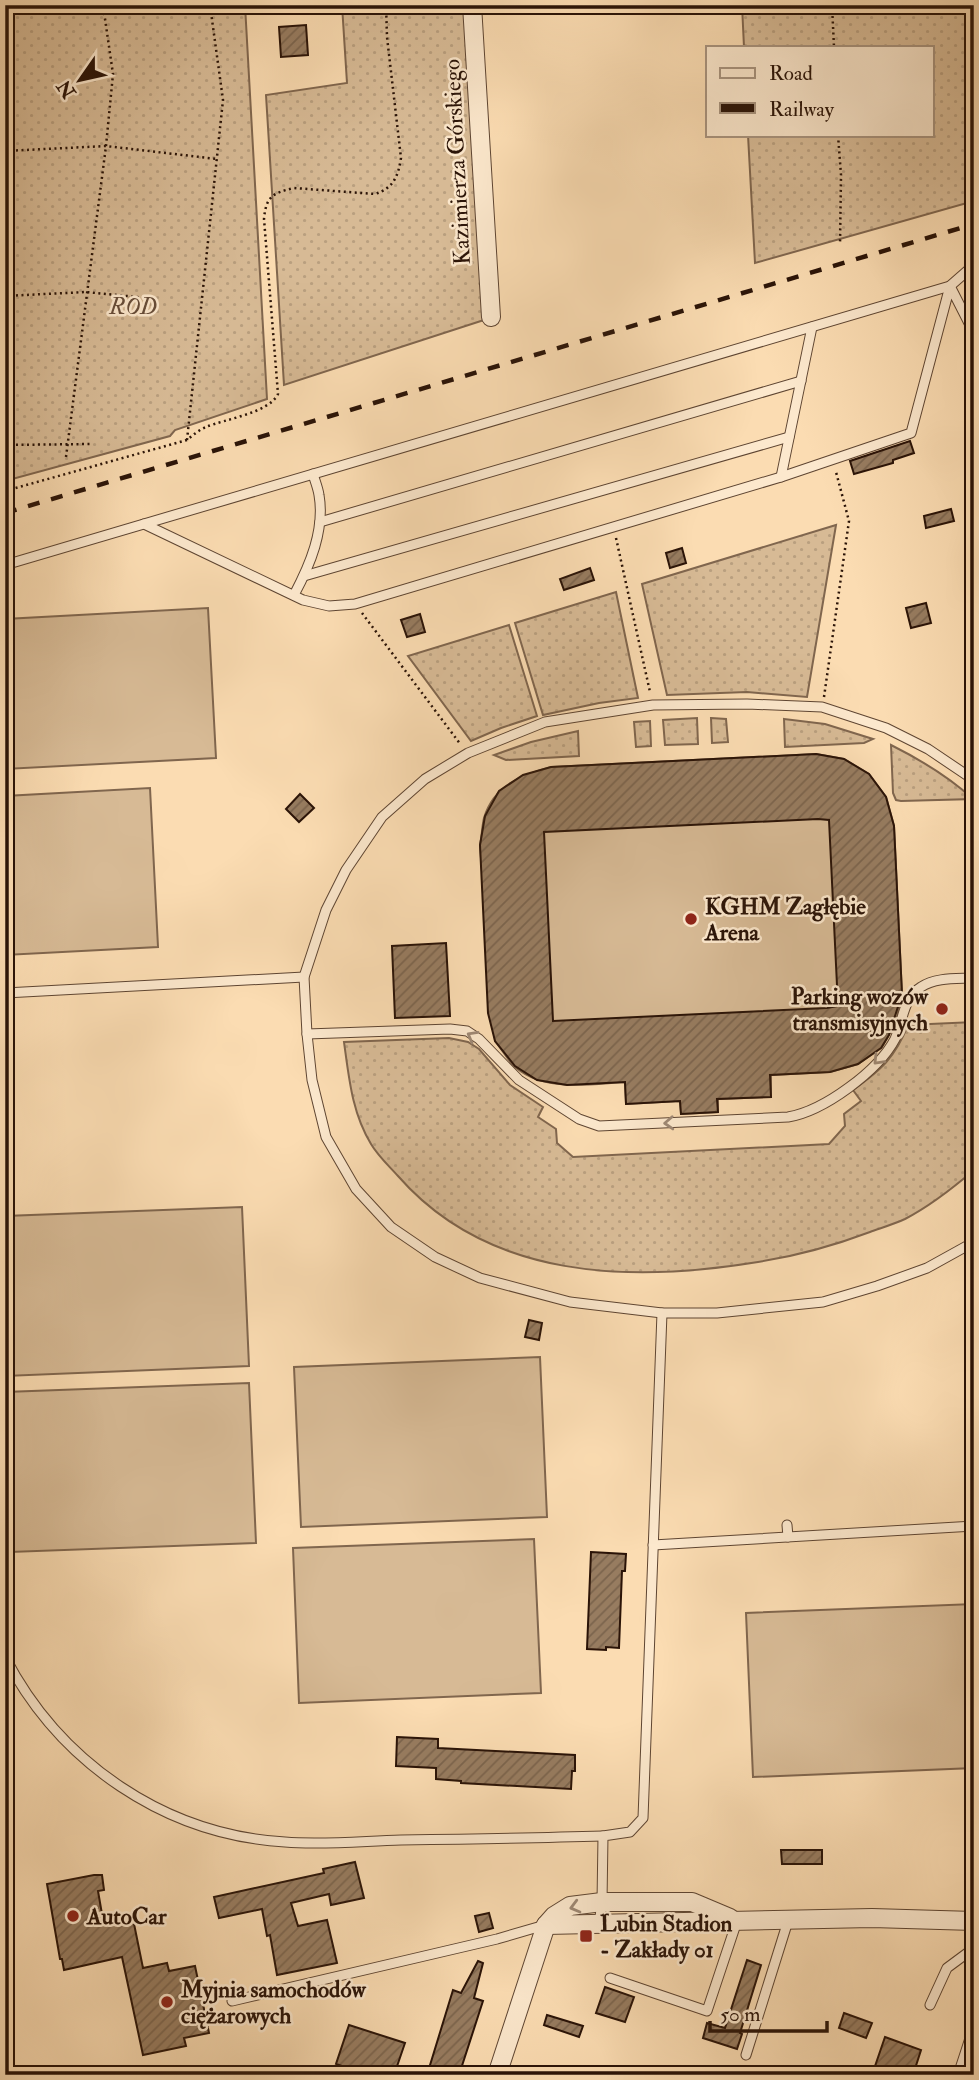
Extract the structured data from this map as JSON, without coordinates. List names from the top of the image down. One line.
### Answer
{"streets":{"street":["Kazimierza Górskiego"]},"parks":["ROD"],"places":{"other":["KGHM Zagłębie Arena","Parking wozów transmisyjnych","AutoCar","Myjnia samochodów ciężarowych"],"transit":["Lubin Stadion - Zakłady 01"]},"legend":["Road","Railway"],"scale_bar":"50 m","north":"bottom left"}
